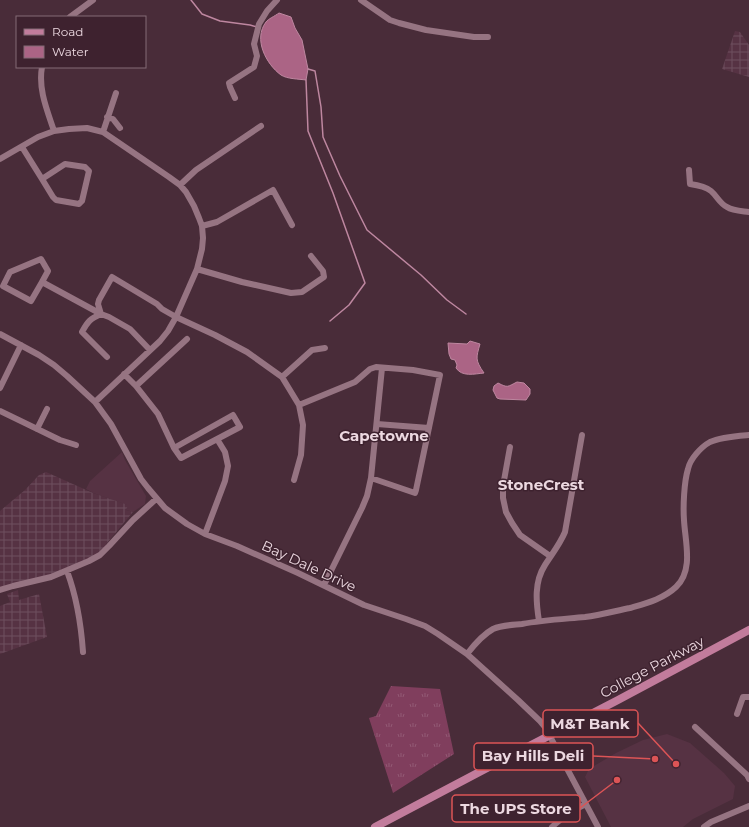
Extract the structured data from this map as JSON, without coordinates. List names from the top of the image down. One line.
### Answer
{"streets":{"main road":["College Parkway"],"street":["Bay Dale Drive"]},"crossings":[["Bay Dale Drive","College Parkway"]],"districts":["Capetowne","StoneCrest"],"places":["Bay Hills Deli","M&T Bank","The UPS Store"],"legend":["Road","Water"]}
